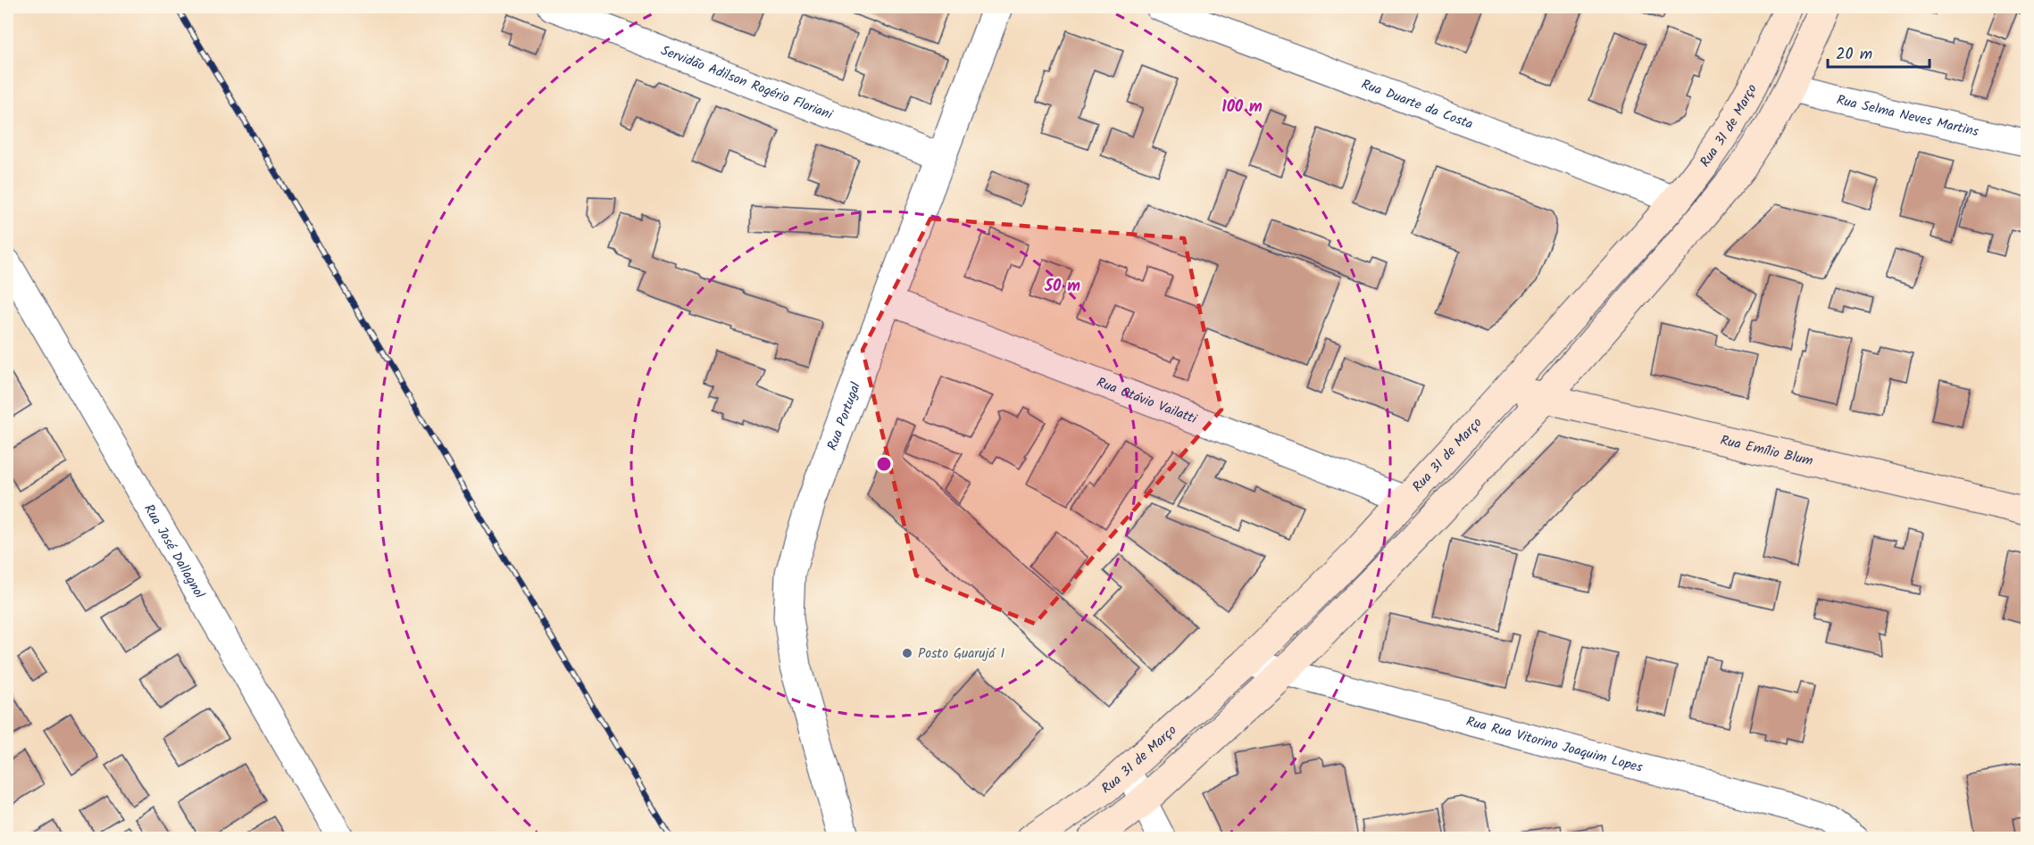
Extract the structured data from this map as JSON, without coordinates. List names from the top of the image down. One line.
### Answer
{"streets":{"main road":["Rua 31 de Março","Rua Emílio Blum"],"street":["Servidão Adilson Rogério Floriani","Rua Duarte da Costa","Rua Selma Neves Martins","Rua Otávio Vailatti","Rua Portugal","Rua José Dallagnol","Rua Rua Vitorino Joaquim Lopes"]},"crossings":[["Servidão Adilson Rogério Floriani","Rua Portugal"],["Rua Duarte da Costa","Rua 31 de Março"],["Rua 31 de Março","Rua Otávio Vailatti"],["Rua 31 de Março","Rua Emílio Blum"],["Rua 31 de Março","Rua Rua Vitorino Joaquim Lopes"],["Rua Otávio Vailatti","Rua Portugal"]],"places":["Posto Guarujá I"],"scale_bar":"20 m","rings":["100 m","50 m"]}
